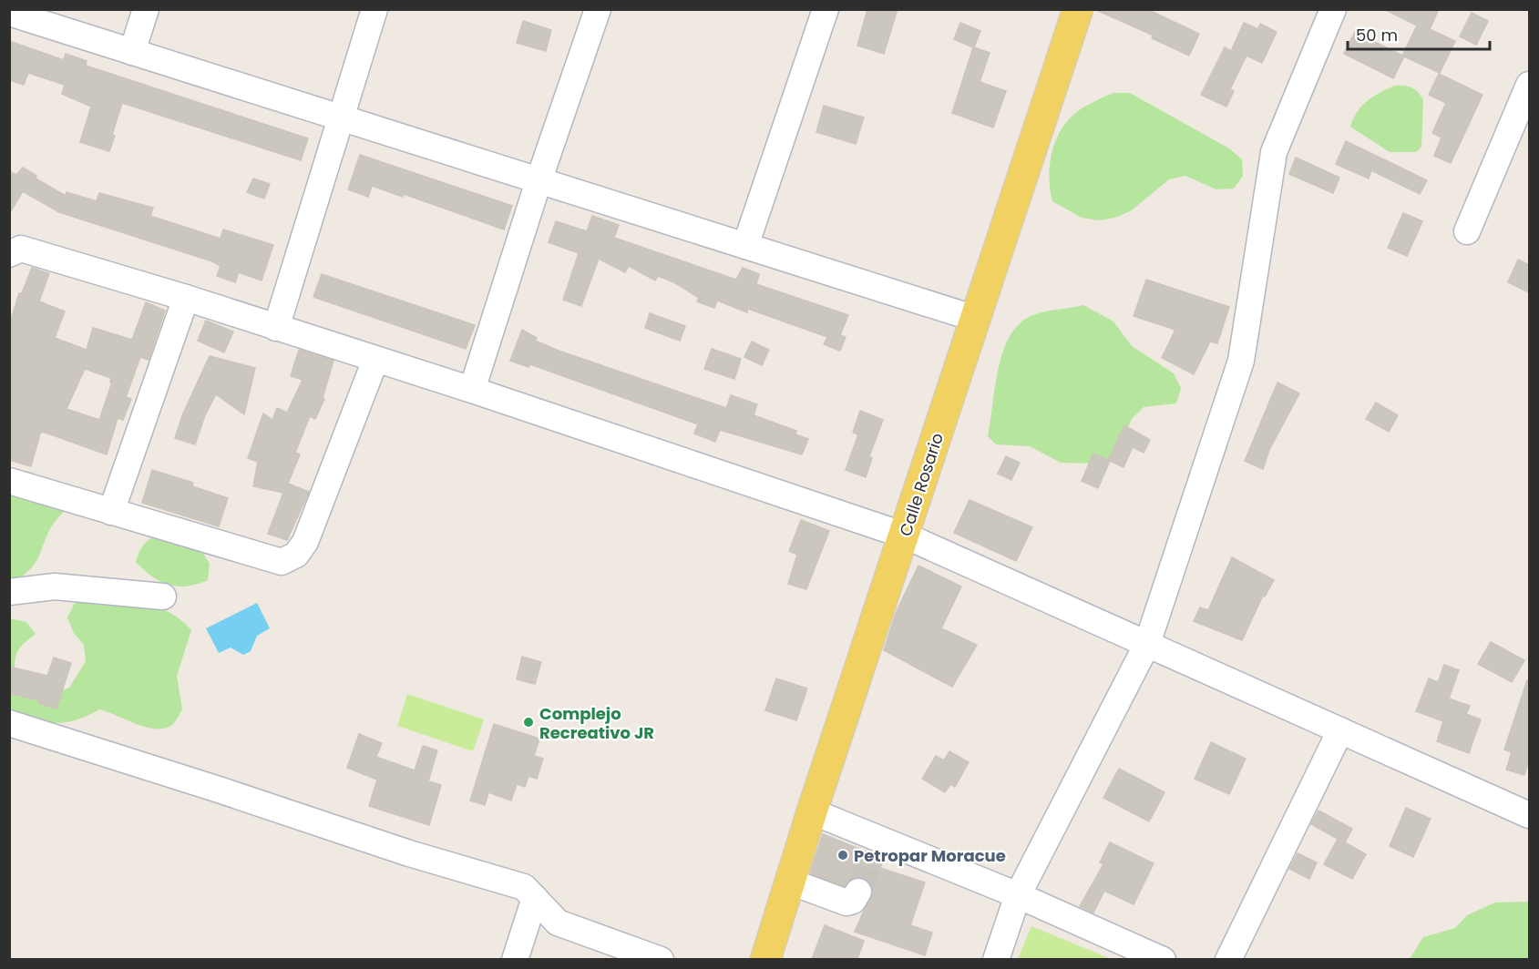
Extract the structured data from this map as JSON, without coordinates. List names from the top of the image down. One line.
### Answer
{"streets":{"main road":["Calle Rosario"]},"places":["Complejo Recreativo JR","Petropar Moracue"],"scale_bar":"50 m"}
